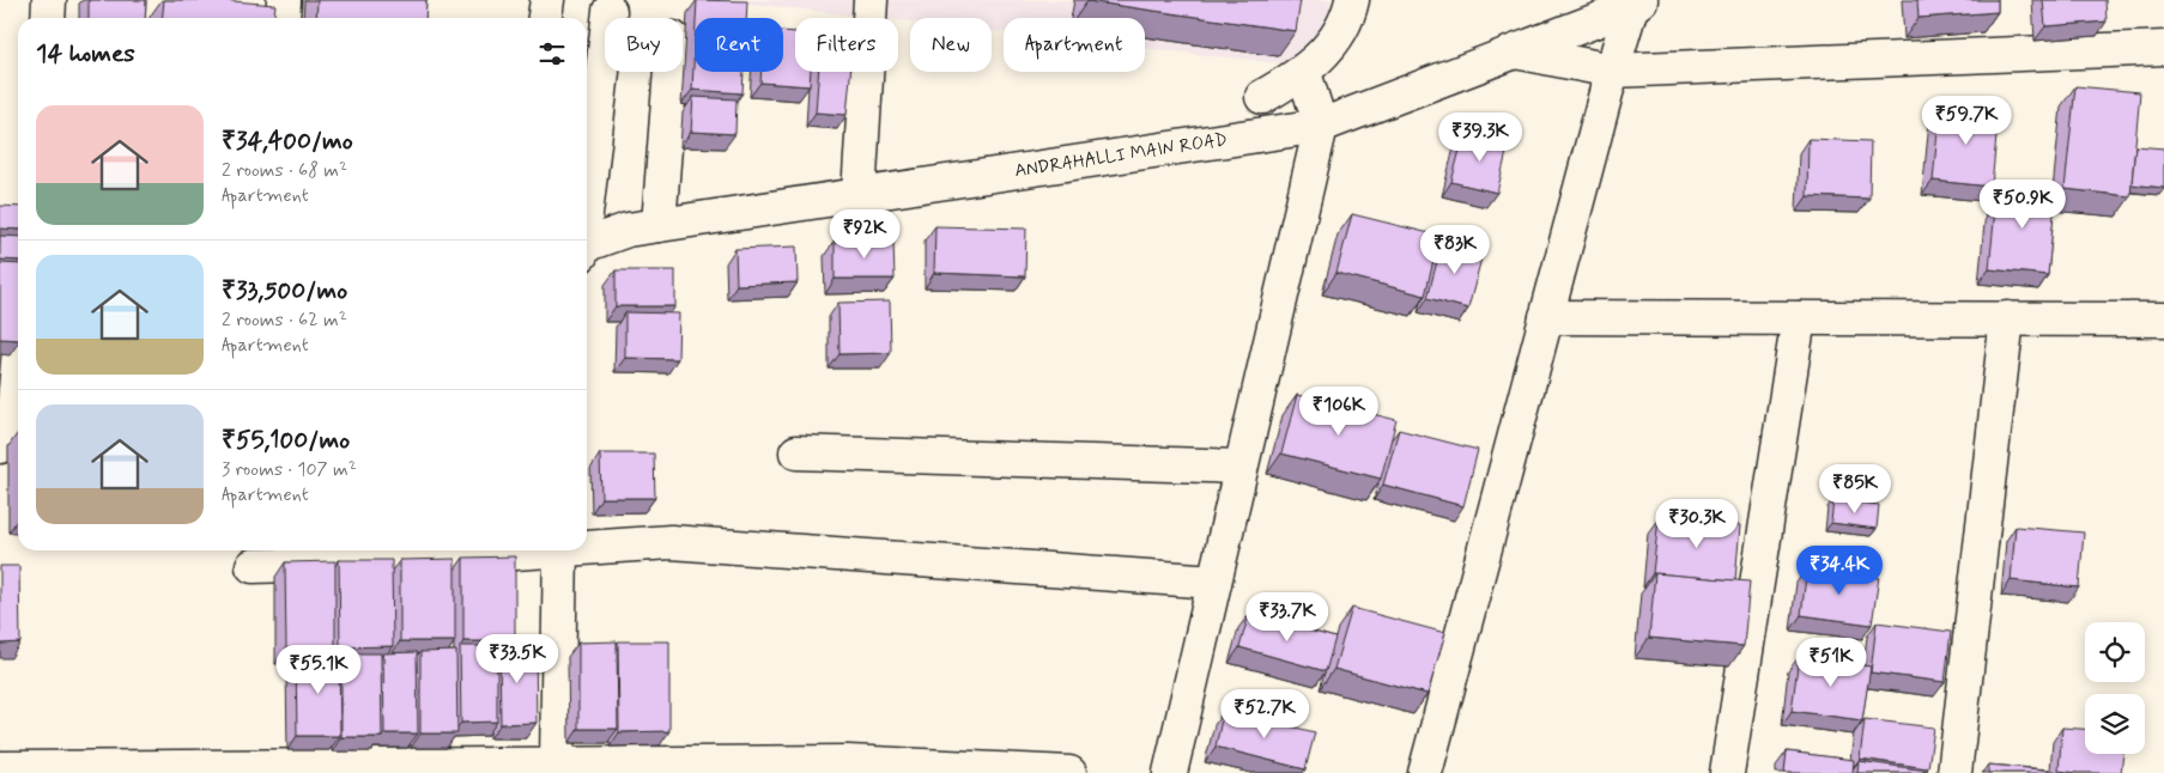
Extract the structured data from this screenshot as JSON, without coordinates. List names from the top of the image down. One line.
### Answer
{"streets":{"street":["ANDRAHALLI MAIN ROAD"]},"page":{"chip":["Buy","Rent","Filters","New","Apartment"],"heading":"14 homes","list":[{"name":"₹34,400/mo","note":"2 rooms · 68 m² · Apartment"},{"name":"₹33,500/mo","note":"2 rooms · 62 m² · Apartment"},{"name":"₹55,100/mo","note":"3 rooms · 107 m² · Apartment"}],"price":["₹59.7K","₹39.3K","₹50.9K","₹92K","₹83K","₹106K","₹85K","₹30.3K","₹34.4K","₹33.7K","₹33.5K","₹51K","₹55.1K","₹52.7K"]}}
